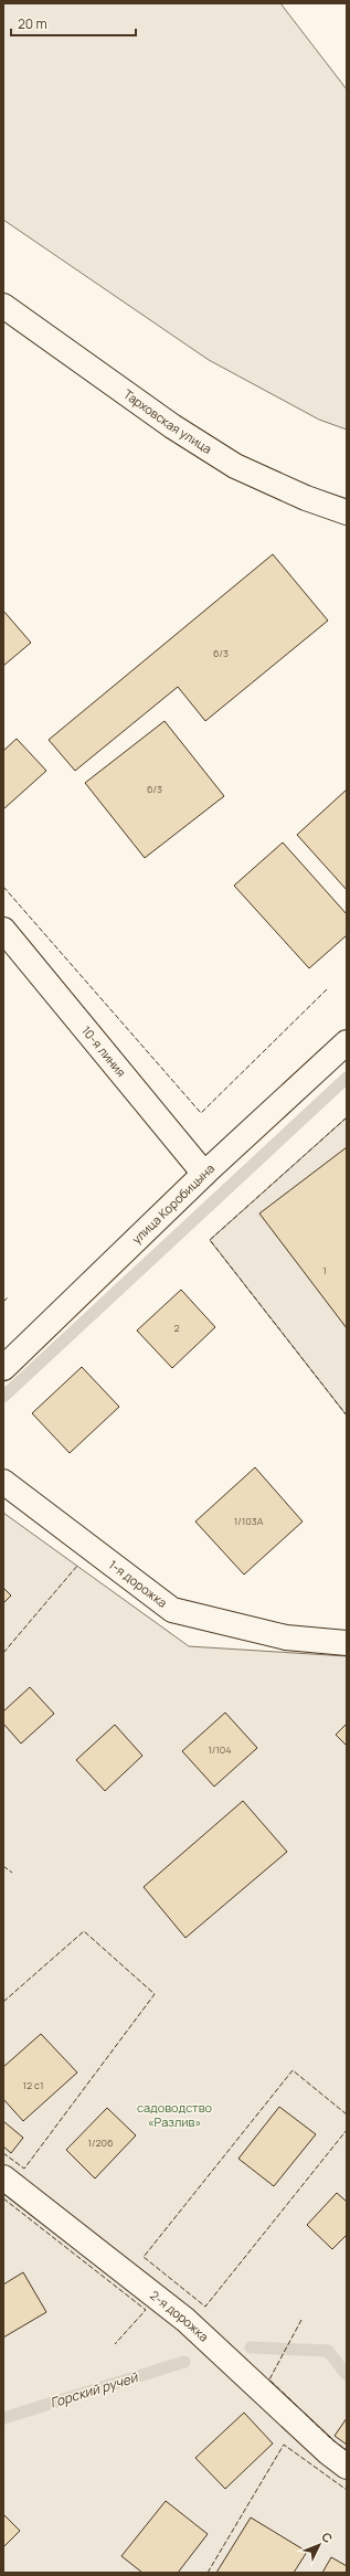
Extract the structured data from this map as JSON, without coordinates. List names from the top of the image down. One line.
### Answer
{"streets":{"street":["Тарховская улица","10-я линия","улица Коробицына","1-я дорожка","2-я дорожка"]},"crossings":[["10-я линия","улица Коробицына"]],"water":["Горский ручей"],"parks":["садоводство «Разлив»"],"house_numbers":["6/3","6/3","1","2","1/103А","1/104","12 с1","1/206"],"scale_bar":"20 m","north":"top right"}
